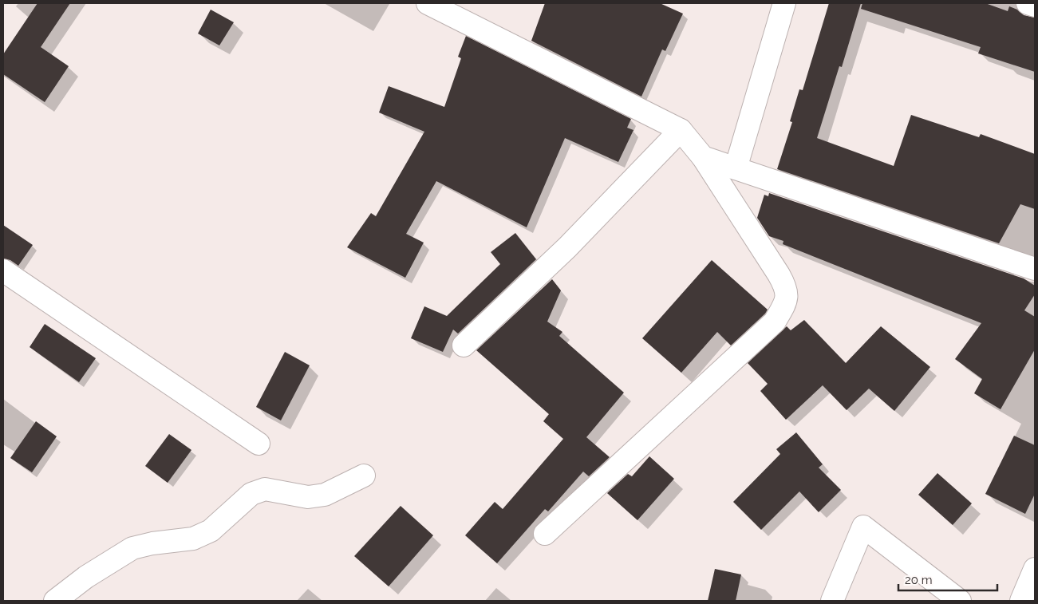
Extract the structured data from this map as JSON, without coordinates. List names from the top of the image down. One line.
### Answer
{"scale_bar":"20 m"}
